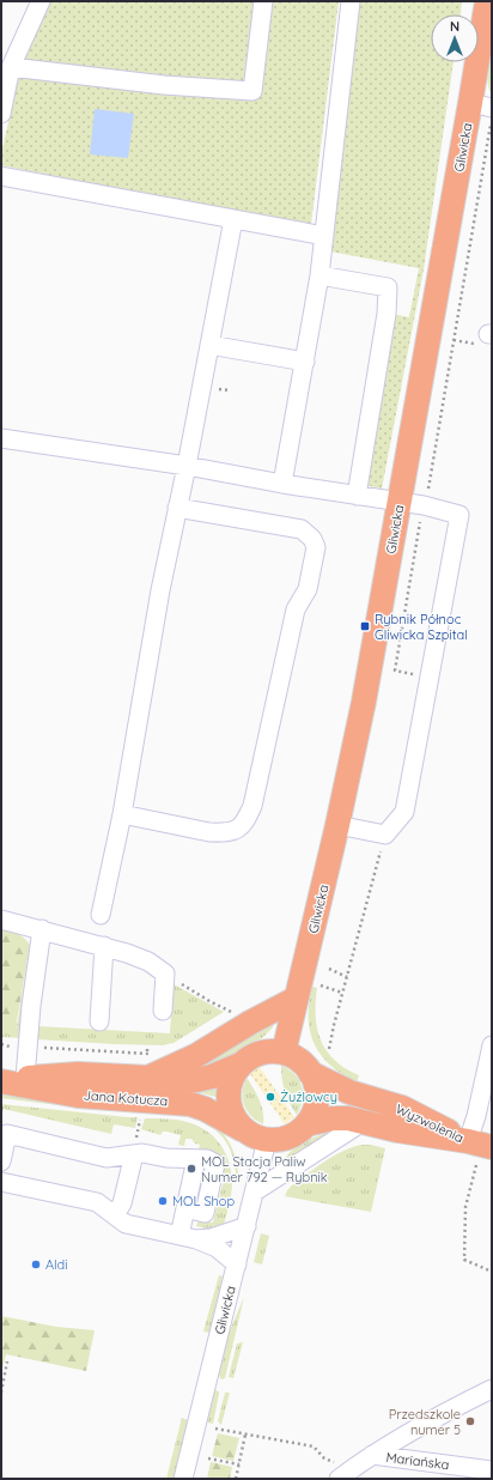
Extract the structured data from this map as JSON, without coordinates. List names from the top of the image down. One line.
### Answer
{"streets":{"main road":["Gliwicka","Jana Kotucza","Wyzwolenia"],"street":["Mariańska"]},"crossings":[["Gliwicka","Jana Kotucza"],["Gliwicka","Wyzwolenia"],["Jana Kotucza","Wyzwolenia"]],"places":{"transit":["Rybnik Północ Gliwicka Szpital"],"other":["Żużlowcy","MOL Stacja Paliw Numer 792 — Rybnik","MOL Shop","Aldi","Przedszkole numer 5"]},"north":"top"}
